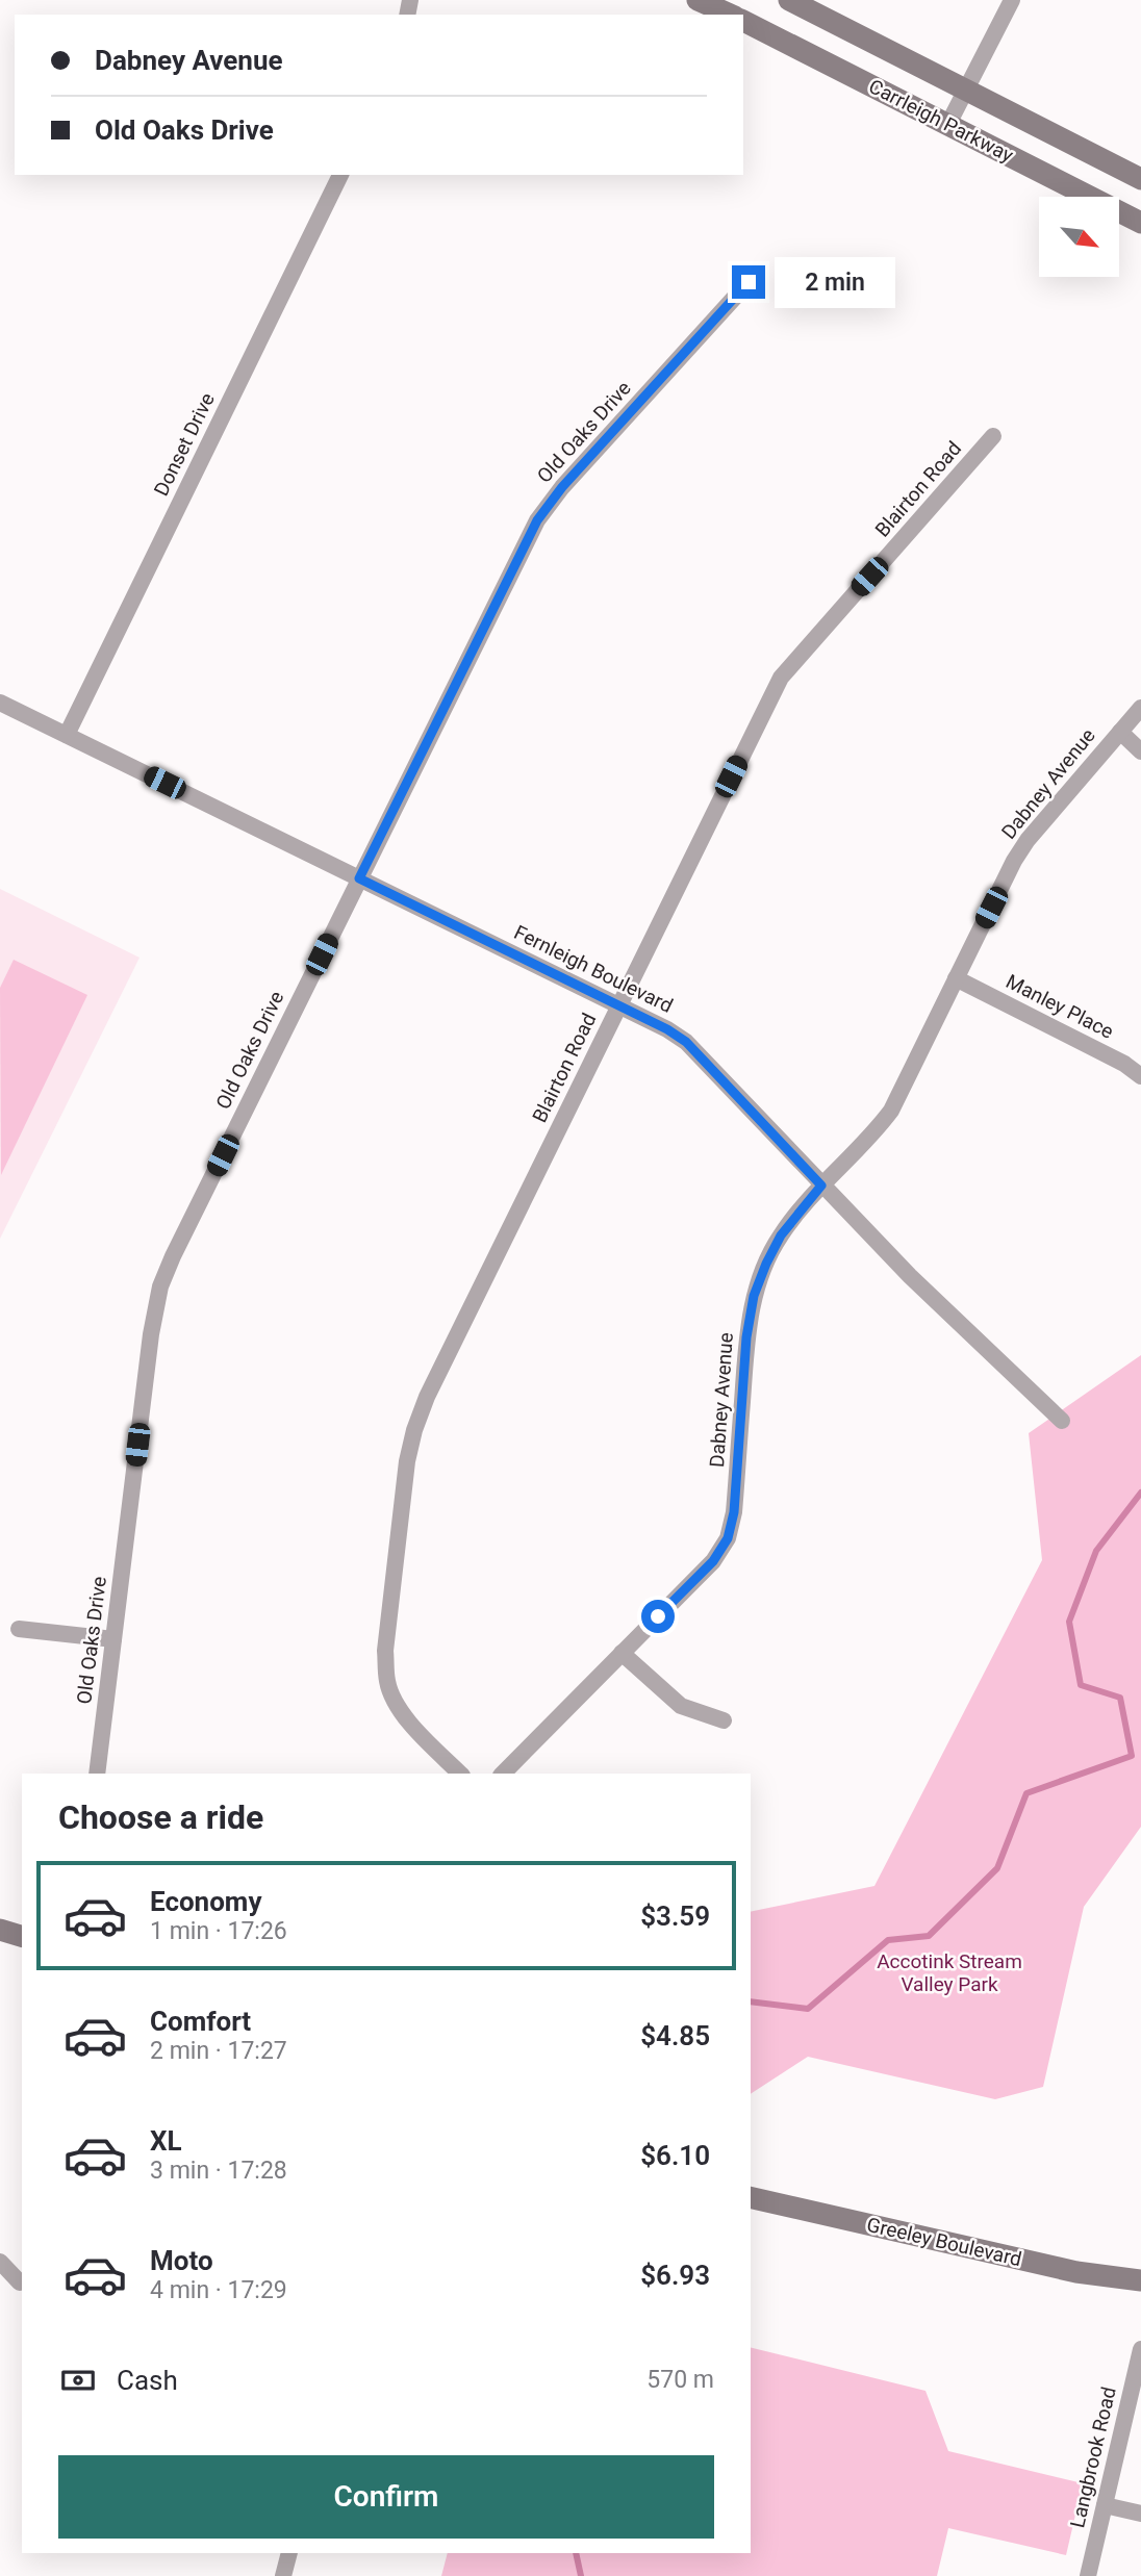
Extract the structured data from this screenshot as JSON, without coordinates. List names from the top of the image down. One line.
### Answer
{"streets":{"street":["Carrleigh Parkway","Old Oaks Drive","Donset Drive","Blairton Road","Dabney Avenue","Fernleigh Boulevard","Manley Place","Greeley Boulevard","Langbrook Road"]},"crossings":[["Old Oaks Drive","Fernleigh Boulevard"],["Donset Drive","Fernleigh Boulevard"],["Blairton Road","Fernleigh Boulevard"],["Dabney Avenue","Fernleigh Boulevard"],["Dabney Avenue","Manley Place"]],"parks":["Accotink Stream Valley Park"],"north":"bottom right","page":{"banner":["Dabney Avenue","Old Oaks Drive"],"bubble":"2 min","heading":"Choose a ride","list":[{"name":"Economy","note":"1 min · 17:26","value":"$3.59"},{"name":"Comfort","note":"2 min · 17:27","value":"$4.85"},{"name":"XL","note":"3 min · 17:28","value":"$6.10"},{"name":"Moto","note":"4 min · 17:29","value":"$6.93"}],"pay":["Cash","570 m"],"buttons":"Confirm"}}
